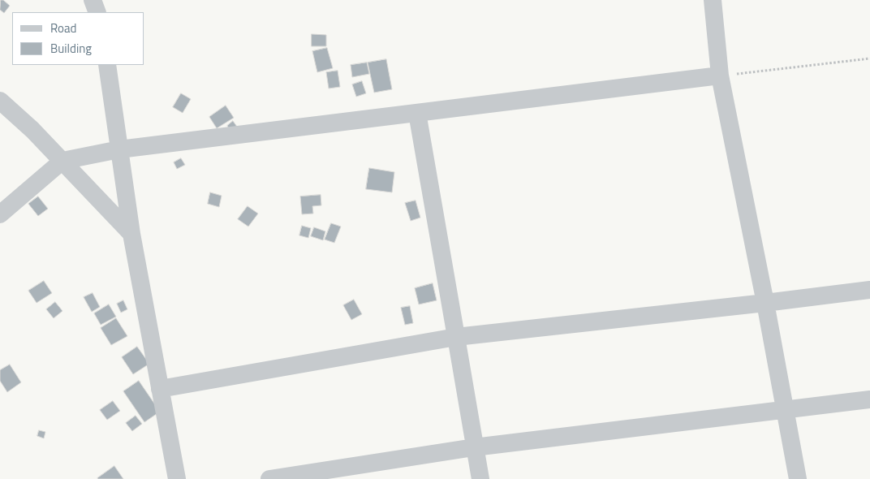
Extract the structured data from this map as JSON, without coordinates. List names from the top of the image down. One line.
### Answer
{"legend":["Road","Building"]}
